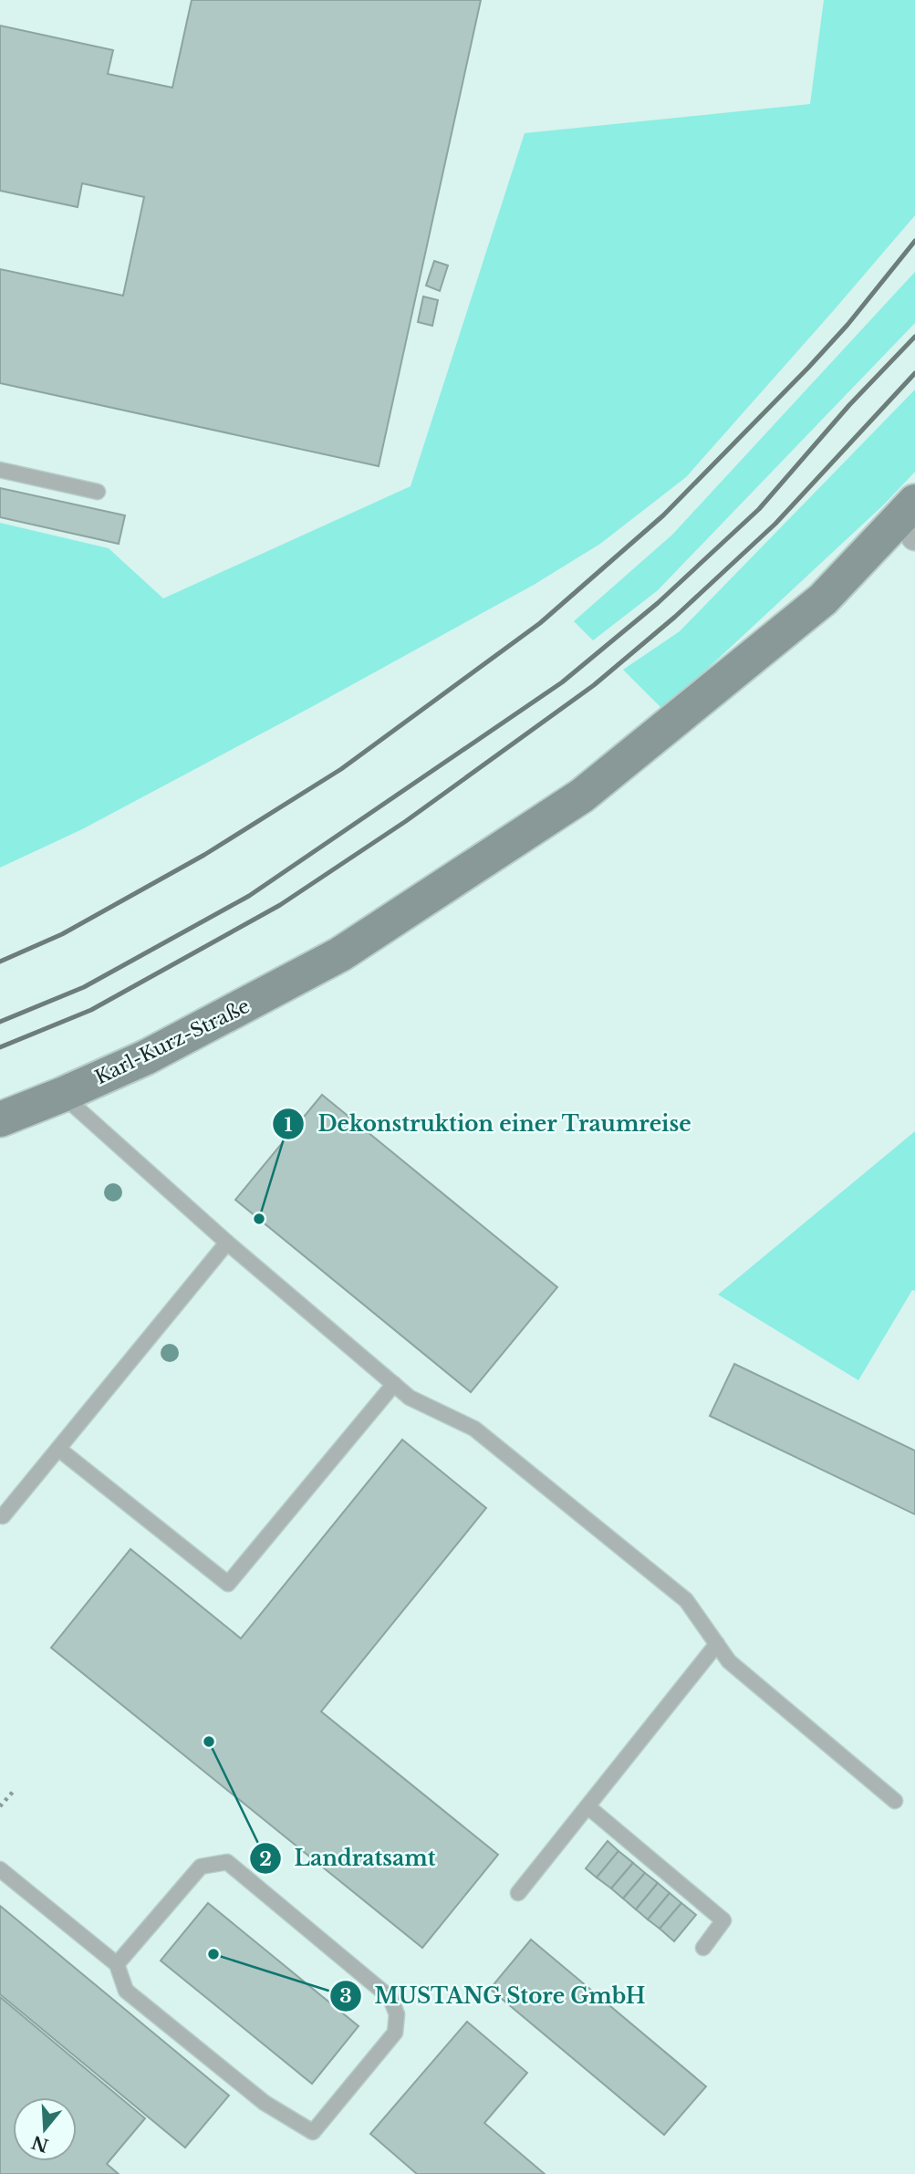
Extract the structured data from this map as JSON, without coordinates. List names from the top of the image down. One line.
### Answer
{"streets":{"main road":["Karl-Kurz-Straße"]},"places":["Dekonstruktion einer Traumreise","Landratsamt","MUSTANG Store GmbH"],"north":"bottom"}
